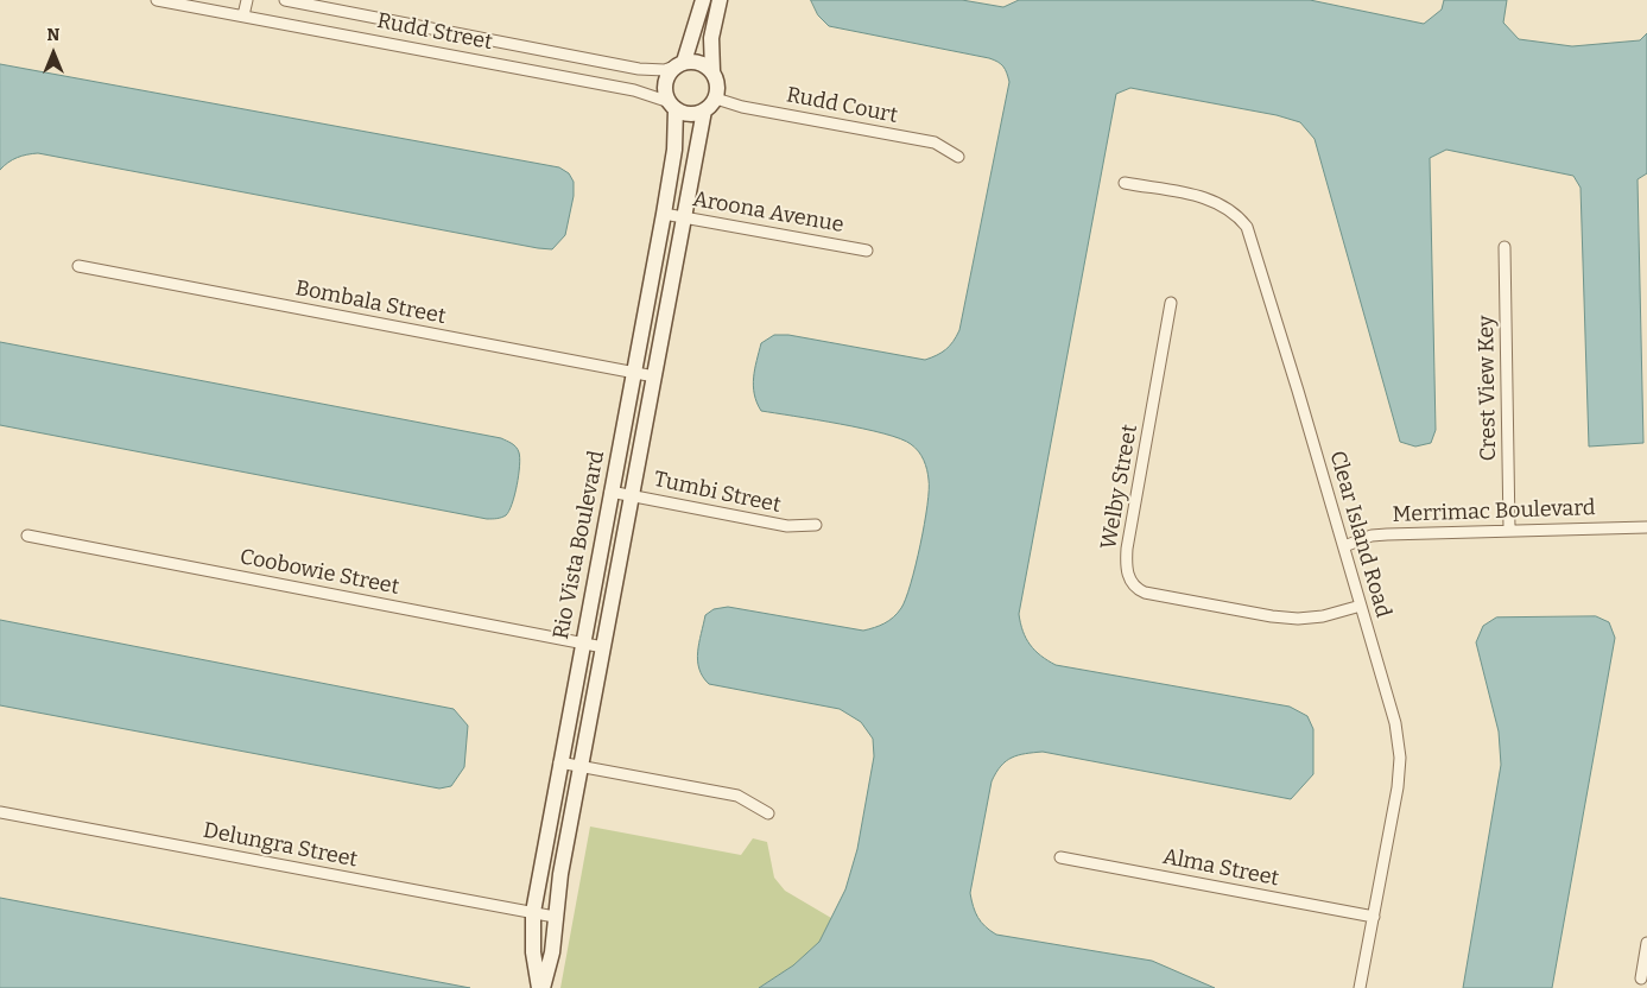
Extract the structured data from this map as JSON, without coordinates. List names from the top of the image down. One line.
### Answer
{"streets":{"street":["Rudd Street","Rudd Court","Aroona Avenue","Bombala Street","Crest View Key","Welby Street","Tumbi Street","Merrimac Boulevard","Clear Island Road","Rio Vista Boulevard","Coobowie Street","Delungra Street","Alma Street"]},"crossings":[["Rudd Street","Rudd Court"],["Rudd Street","Rio Vista Boulevard"],["Rudd Court","Rio Vista Boulevard"],["Aroona Avenue","Rio Vista Boulevard"],["Bombala Street","Rio Vista Boulevard"],["Crest View Key","Merrimac Boulevard"],["Welby Street","Clear Island Road"],["Tumbi Street","Rio Vista Boulevard"],["Merrimac Boulevard","Clear Island Road"],["Clear Island Road","Alma Street"],["Rio Vista Boulevard","Coobowie Street"],["Rio Vista Boulevard","Delungra Street"]],"north":"top"}
